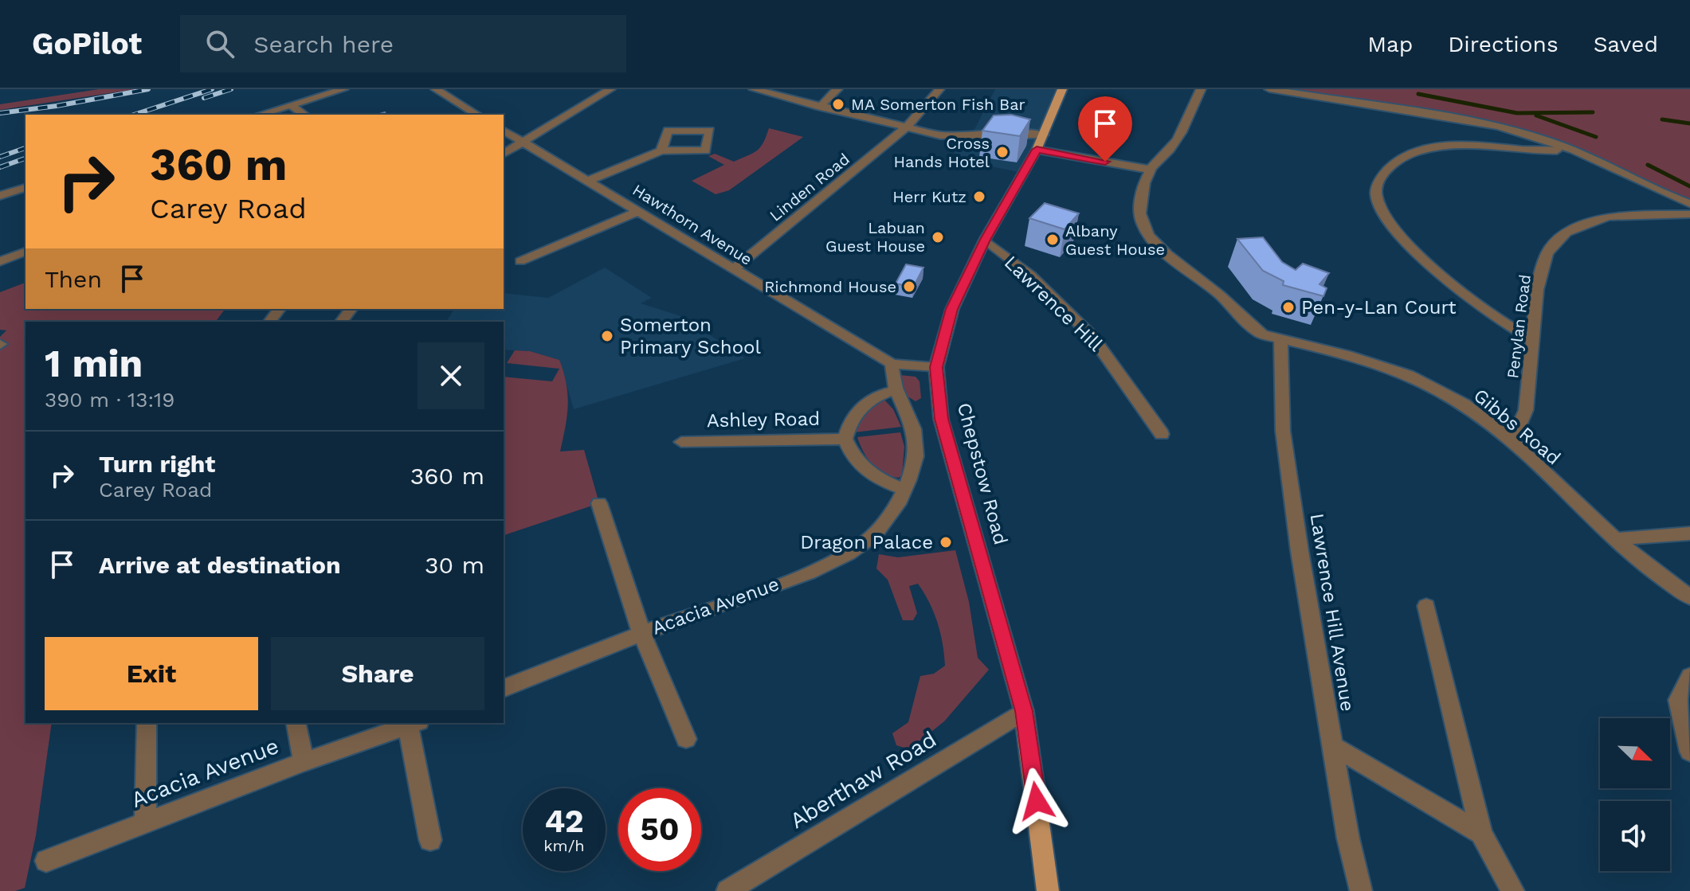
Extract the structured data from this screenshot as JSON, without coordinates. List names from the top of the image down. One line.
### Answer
{"streets":{"main road":["Chepstow Road"],"street":["Linden Road","Hawthorn Avenue","Lawrence Hill","Penylan Road","Ashley Road","Gibbs Road","Acacia Avenue","Lawrence Hill Avenue","Aberthaw Road"]},"crossings":[["Linden Road","Hawthorn Avenue"],["Hawthorn Avenue","Chepstow Road"],["Lawrence Hill","Chepstow Road"],["Penylan Road","Gibbs Road"],["Ashley Road","Acacia Avenue"],["Gibbs Road","Lawrence Hill Avenue"],["Chepstow Road","Aberthaw Road"]],"places":["MA Somerton Fish Bar","Cross Hands Hotel","Herr Kutz","Labuan Guest House","Albany Guest House","Richmond House","Pen-y-Lan Court","Somerton Primary School","Dragon Palace"],"north":"bottom right","page":{"header":"GoPilot","search":"Search here","nav":["Map","Directions","Saved"],"turn":["360 m","Carey Road"],"then":"Then","heading":["1 min","390 m · 13:19"],"list":[{"name":"Turn right","note":"Carey Road","value":"360 m"},{"name":"Arrive at destination","value":"30 m"}],"buttons":["Exit","Share"],"speed":"42 km/h","limit":"50"}}
